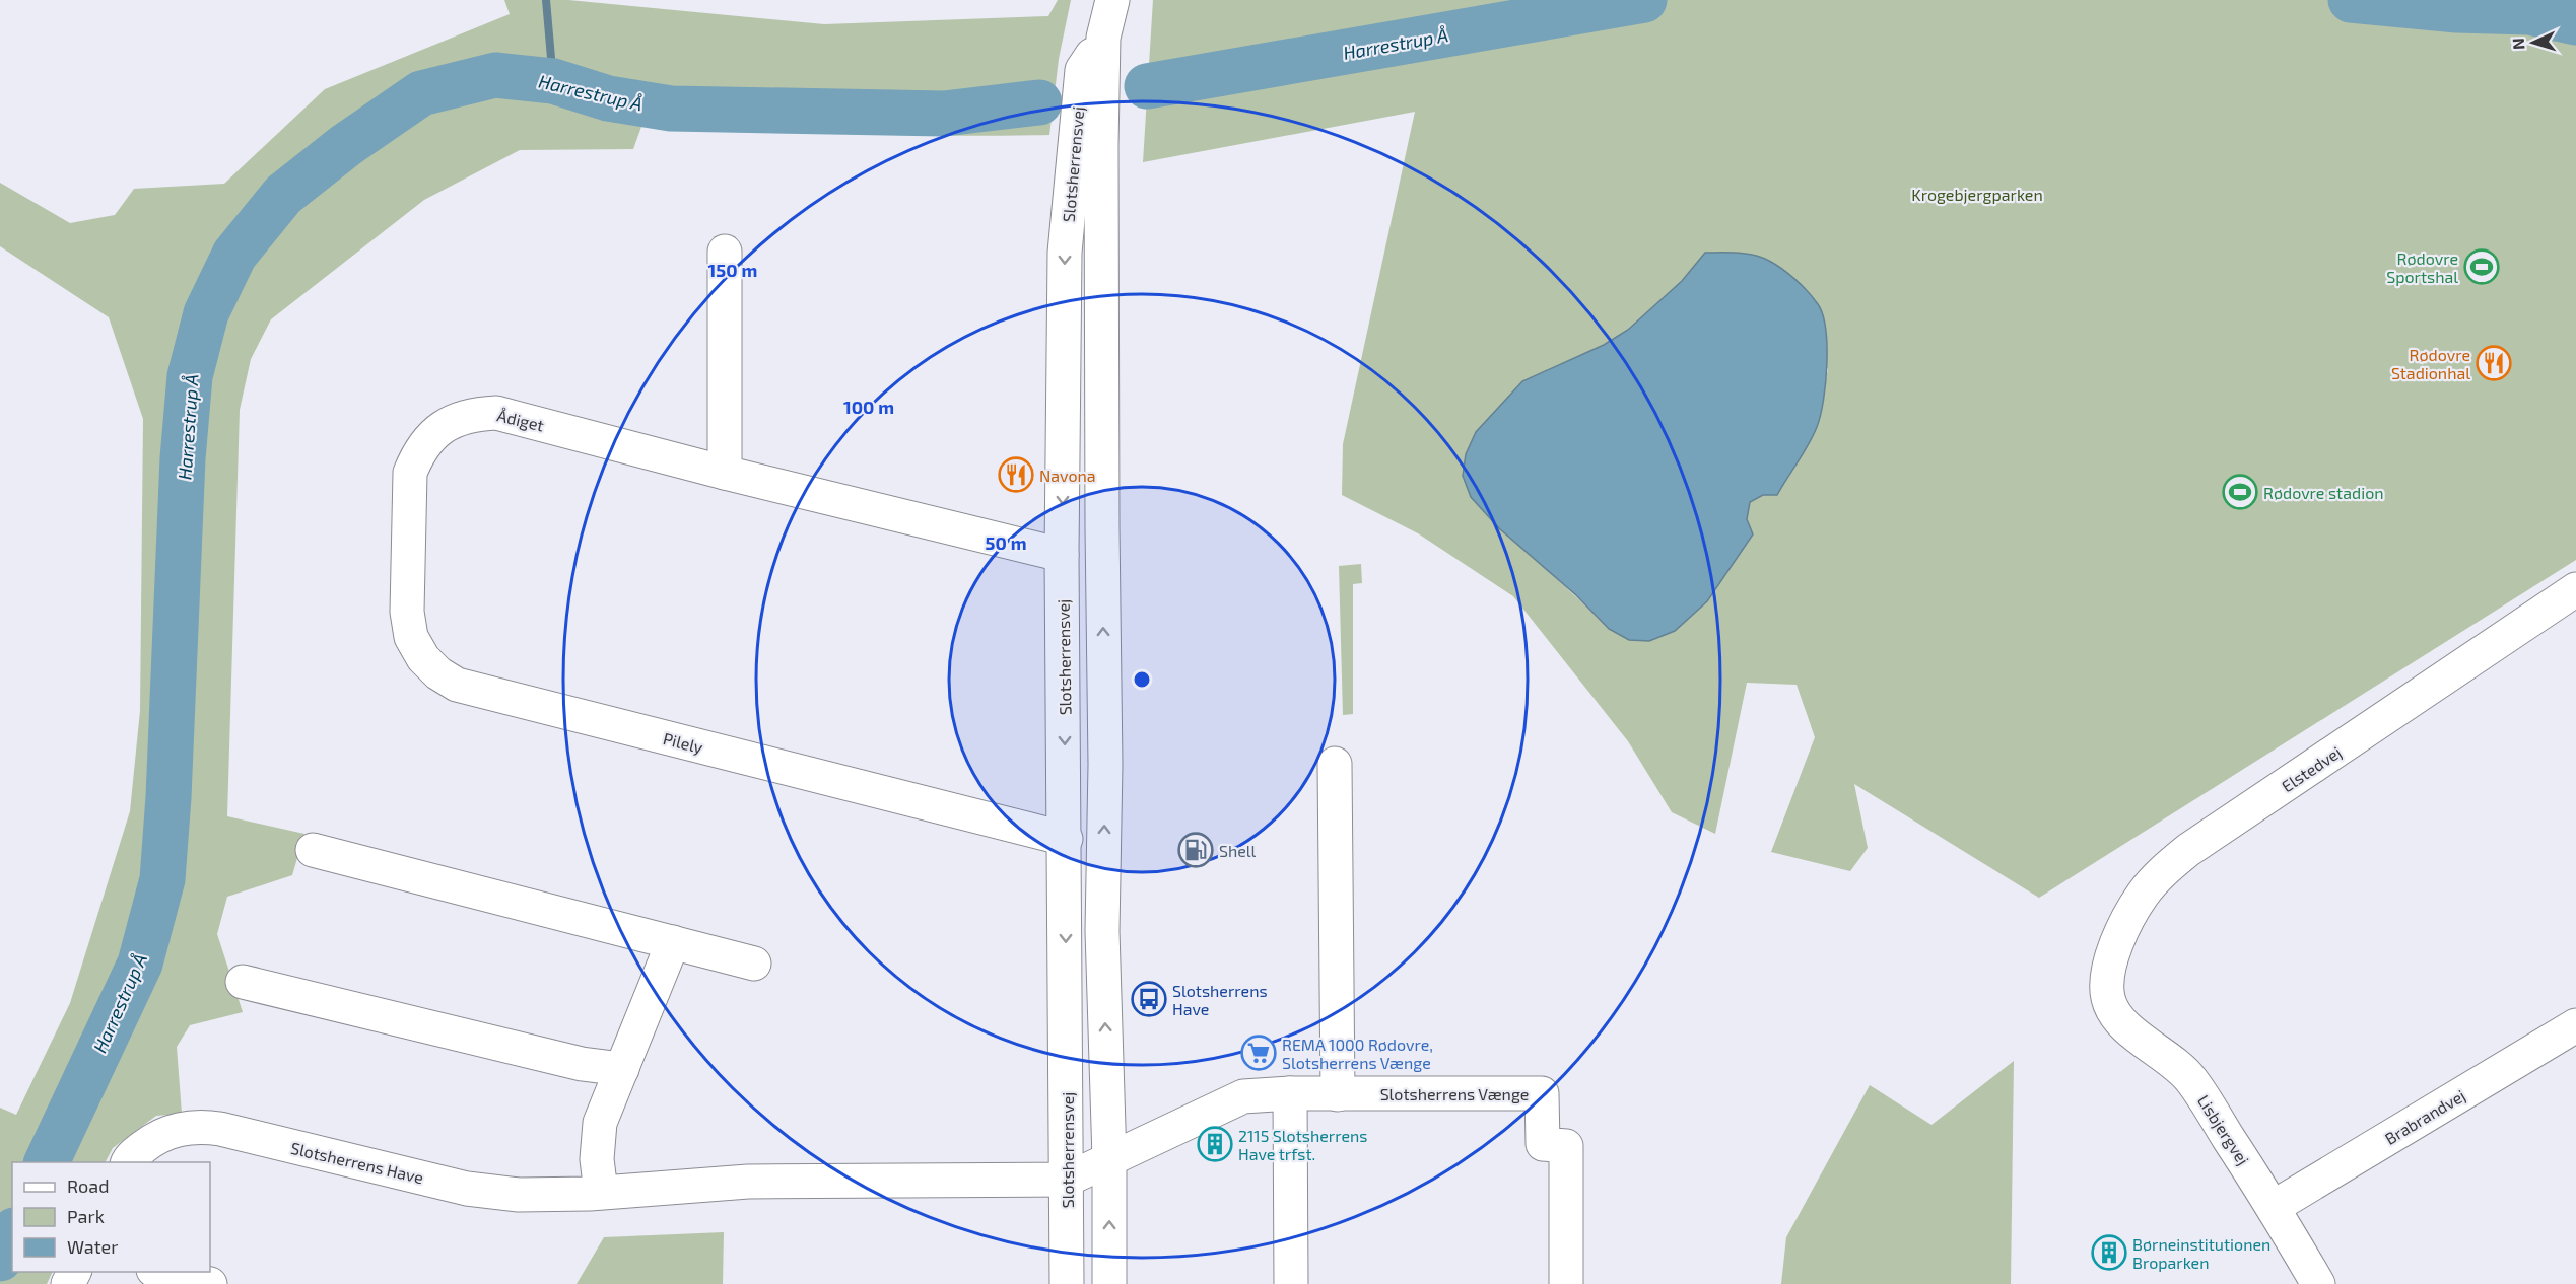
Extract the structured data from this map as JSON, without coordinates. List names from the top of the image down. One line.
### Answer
{"streets":{"street":["Slotsherrensvej","Ådiget","Pilely","Elstedvej","Slotsherrens Vænge","Brabrandvej","Lisbjergvej","Slotsherrens Have"]},"crossings":[["Slotsherrensvej","Ådiget"],["Slotsherrensvej","Pilely"],["Slotsherrensvej","Slotsherrens Vænge"],["Slotsherrensvej","Slotsherrens Have"],["Ådiget","Pilely"],["Elstedvej","Lisbjergvej"],["Slotsherrens Vænge","Slotsherrens Have"],["Brabrandvej","Lisbjergvej"]],"water":["Harrestrup Å"],"parks":["Krogebjergparken"],"places":{"sports":["Rødovre Sportshal","Rødovre stadion"],"restaurant":["Rødovre Stadionhal","Navona"],"fuel station":["Shell"],"bus stop":["Slotsherrens Have"],"supermarket":["REMA 1000 Rødovre, Slotsherrens Vænge"],"building":["2115 Slotsherrens Have trfst.","Børneinstitutionen Broparken"]},"legend":["Road","Park","Water"],"north":"left","rings":["150 m","100 m","50 m"]}
